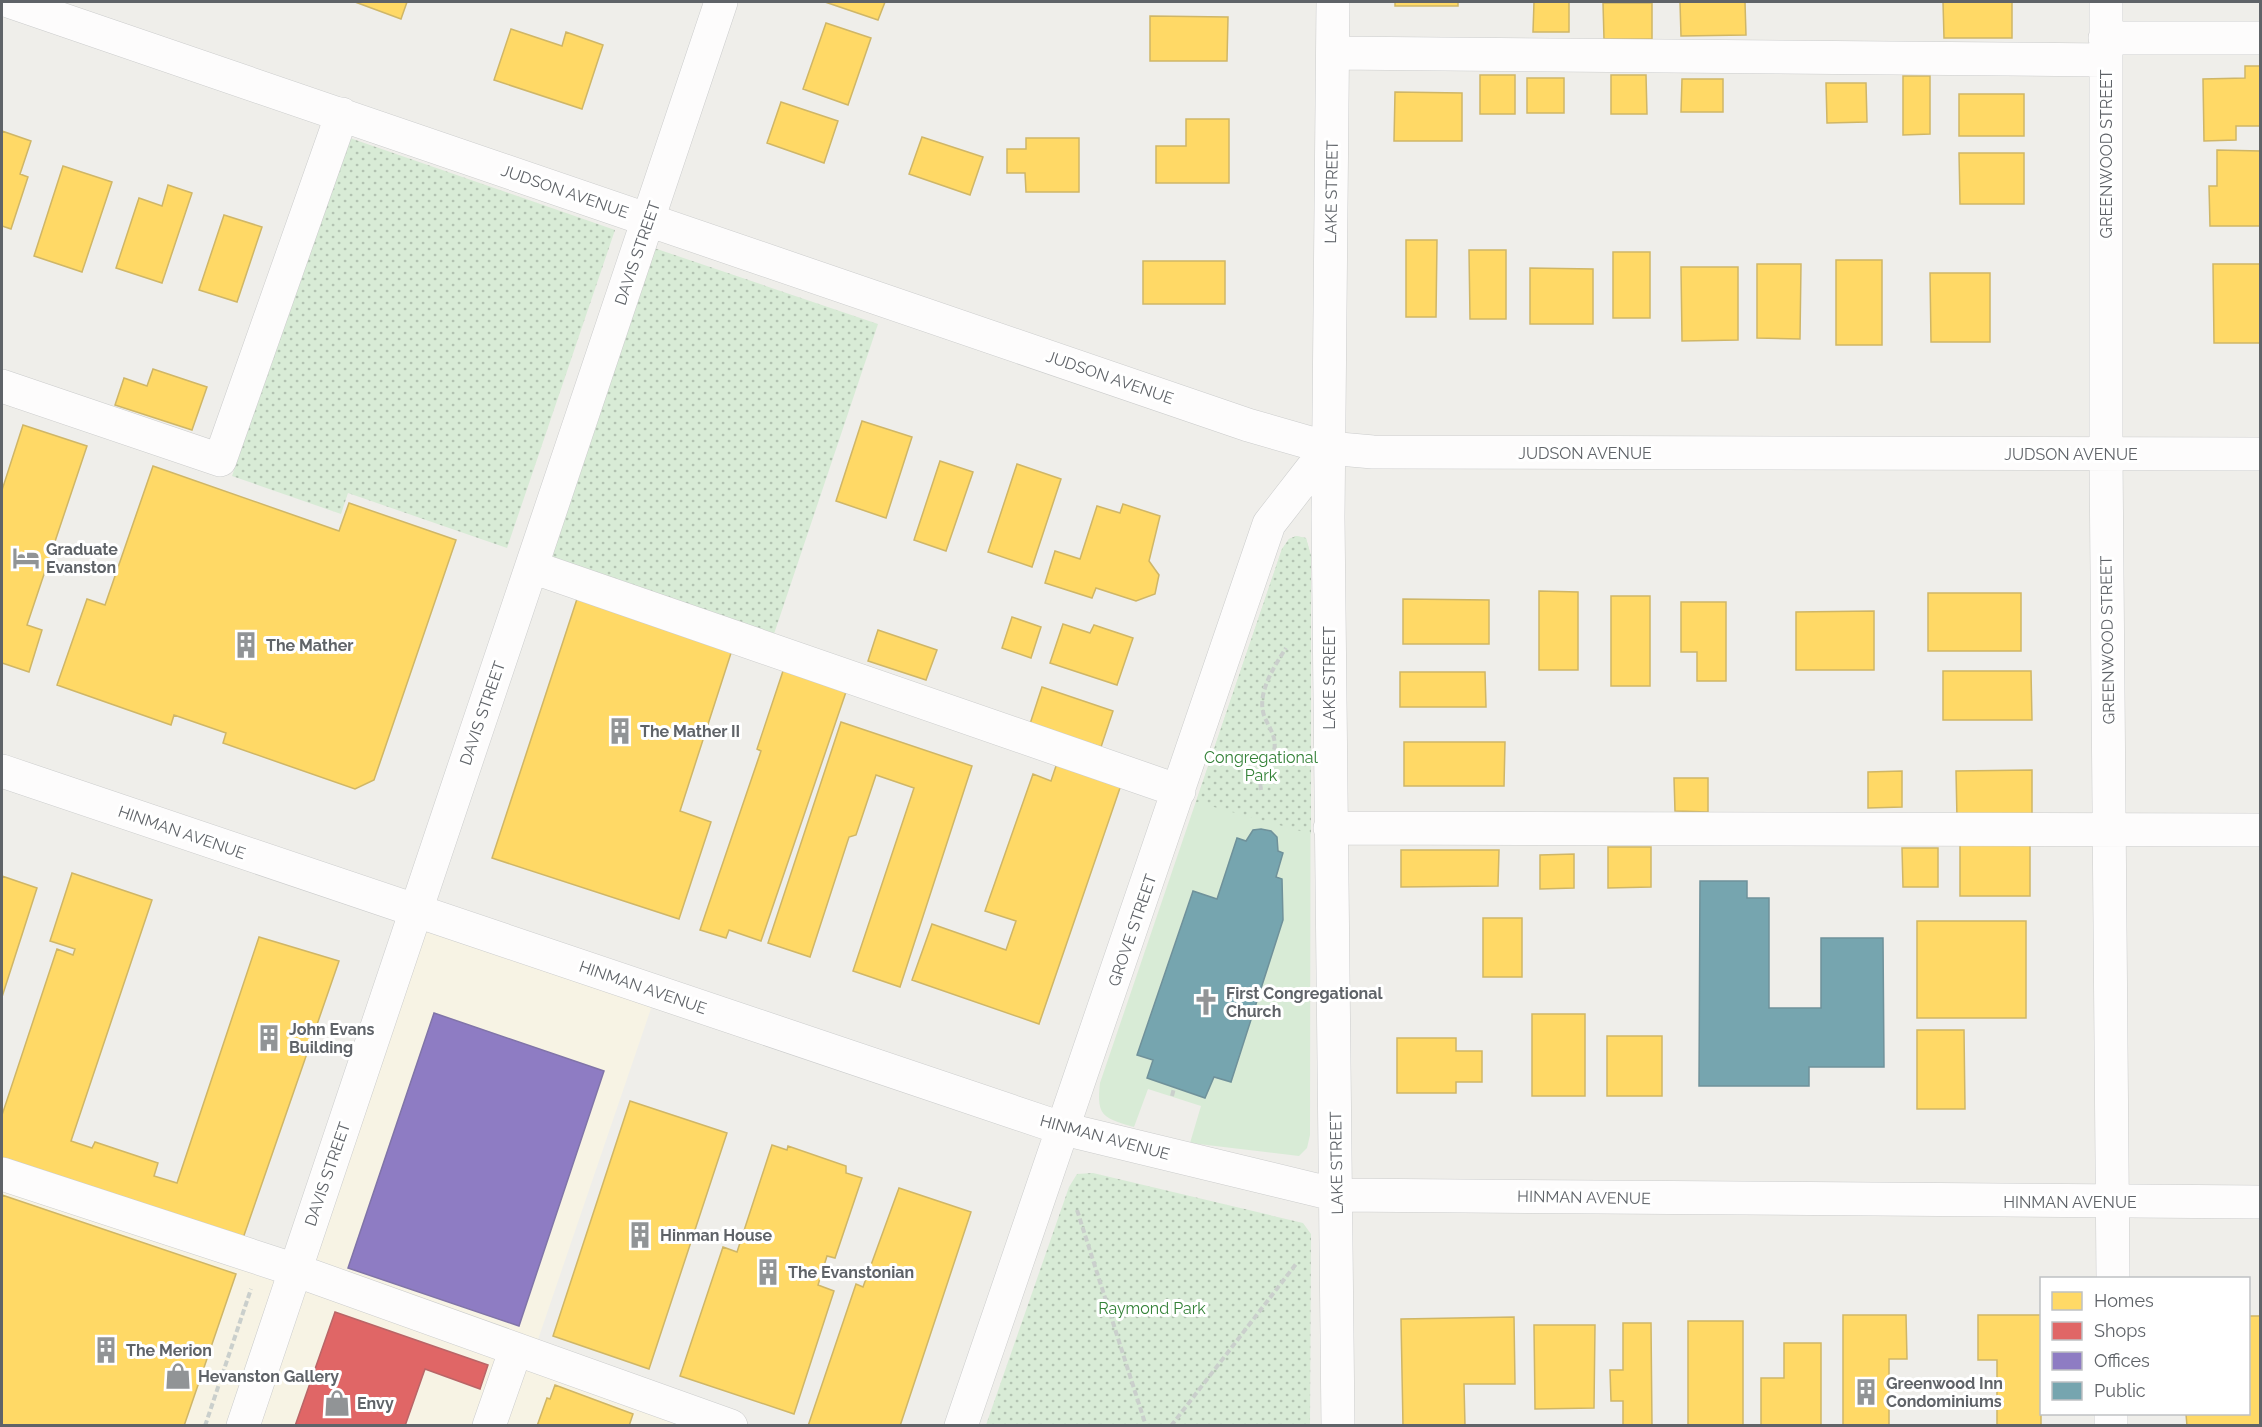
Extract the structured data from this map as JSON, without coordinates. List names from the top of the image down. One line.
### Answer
{"streets":{"street":["GREENWOOD STREET","JUDSON AVENUE","LAKE STREET","DAVIS STREET","HINMAN AVENUE","GROVE STREET"]},"crossings":[["GREENWOOD STREET","JUDSON AVENUE"],["GREENWOOD STREET","HINMAN AVENUE"],["JUDSON AVENUE","LAKE STREET"],["JUDSON AVENUE","DAVIS STREET"],["JUDSON AVENUE","GROVE STREET"],["LAKE STREET","HINMAN AVENUE"],["LAKE STREET","GROVE STREET"],["DAVIS STREET","HINMAN AVENUE"],["HINMAN AVENUE","GROVE STREET"]],"parks":["Congregational Park","Raymond Park"],"places":{"hotel":["Graduate Evanston"],"building":["The Mather","The Mather II","John Evans Building","Hinman House","The Evanstonian","The Merion","Greenwood Inn Condominiums"],"church":["First Congregational Church"],"shop":["Hevanston Gallery","Envy"]},"legend":["Homes","Shops","Offices","Public"]}
